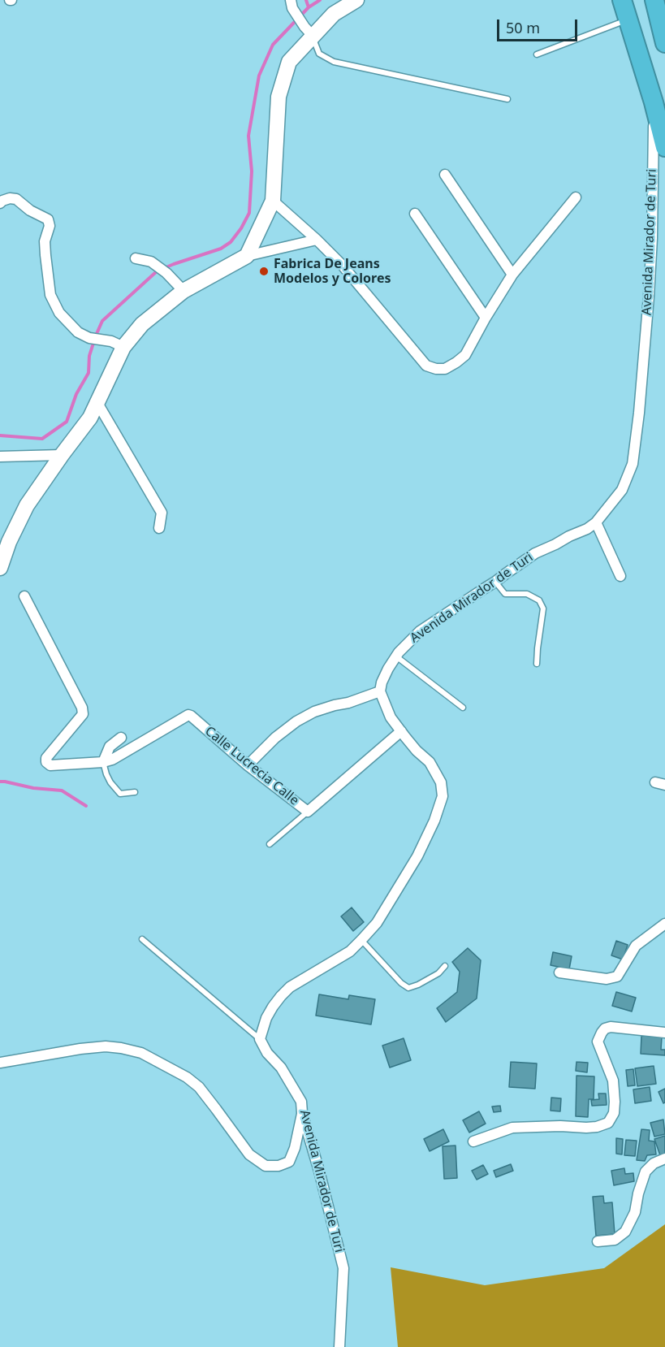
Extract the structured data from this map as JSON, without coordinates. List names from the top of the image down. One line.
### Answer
{"streets":{"street":["Avenida Mirador de Turi","Calle Lucrecia Calle"]},"places":["Fabrica De Jeans Modelos y Colores"],"scale_bar":"50 m"}
